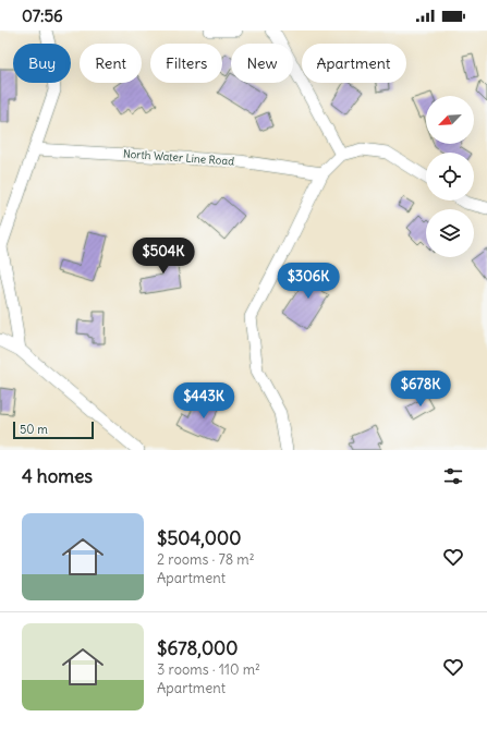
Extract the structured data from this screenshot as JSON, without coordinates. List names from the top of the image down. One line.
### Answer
{"streets":{"street":["North Water Line Road"]},"scale_bar":"50 m","north":"bottom left","page":{"status":"07:56","chip":["Buy","Rent","Filters","New","Apartment"],"price":["$504K","$306K","$678K","$443K"],"scale":"50 m","heading":"4 homes","list":[{"name":"$504,000","note":"2 rooms · 78 m² · Apartment"},{"name":"$678,000","note":"3 rooms · 110 m² · Apartment"}]}}
